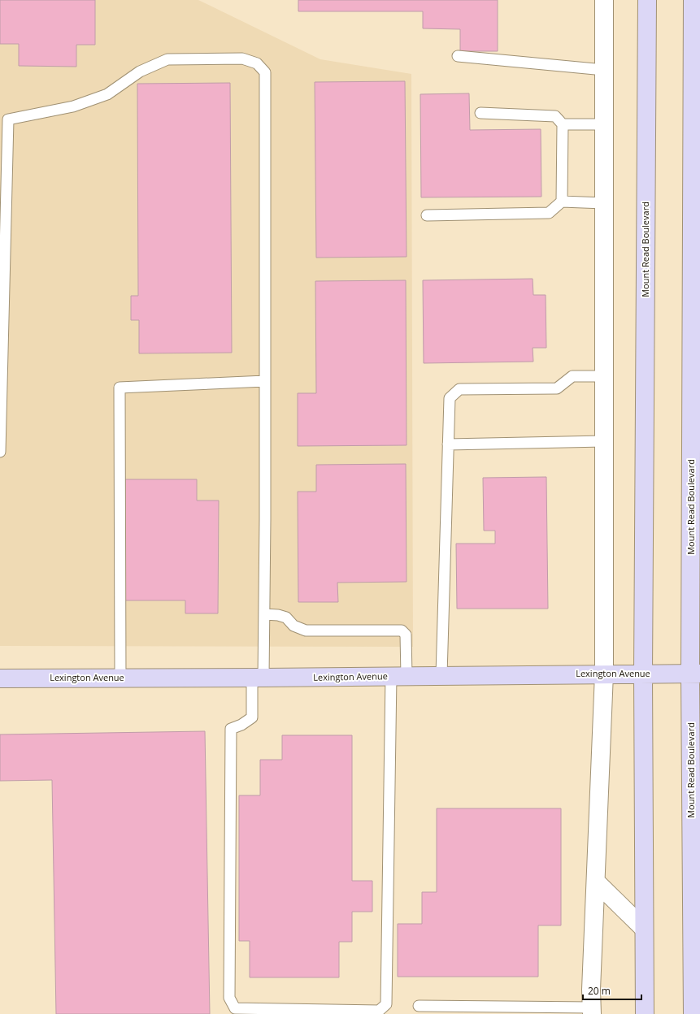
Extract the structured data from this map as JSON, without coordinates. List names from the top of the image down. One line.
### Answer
{"streets":{"main road":["Mount Read Boulevard","Lexington Avenue"]},"crossings":[["Mount Read Boulevard","Lexington Avenue"]],"scale_bar":"20 m"}
